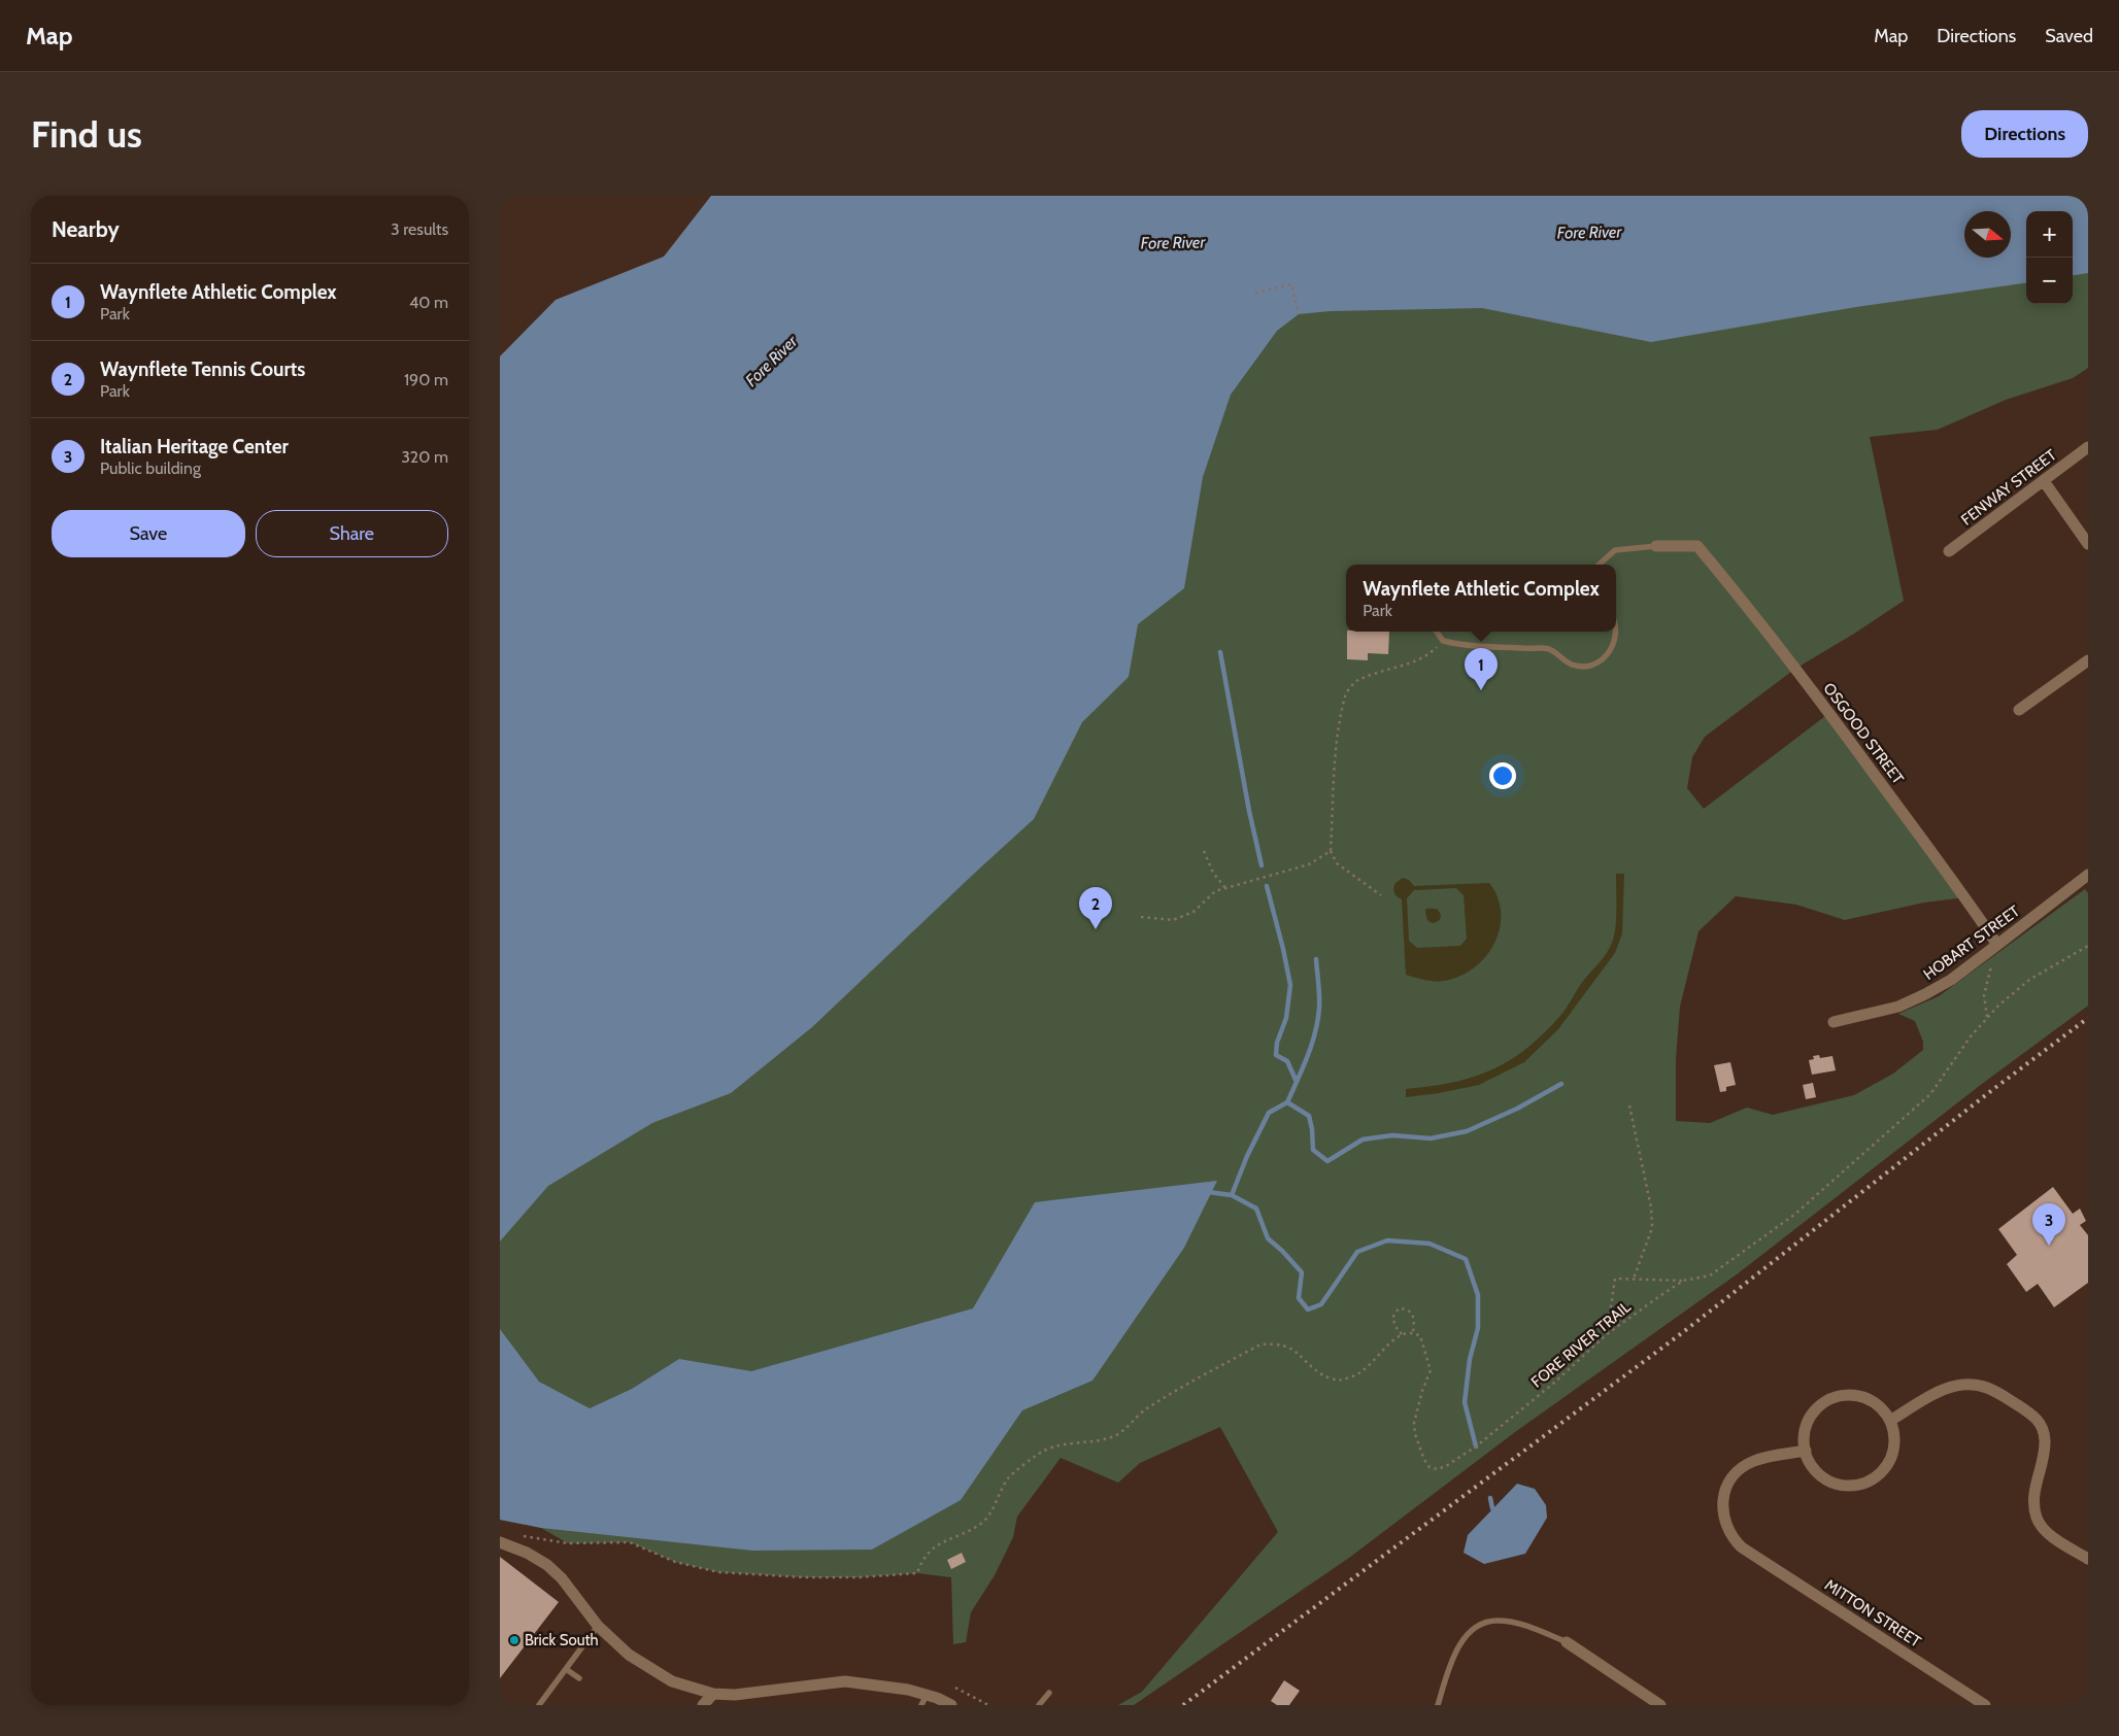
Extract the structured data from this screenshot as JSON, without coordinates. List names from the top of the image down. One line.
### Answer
{"streets":{"street":["FENWAY STREET","OSGOOD STREET","HOBART STREET","MITTON STREET"],"path":["FORE RIVER TRAIL"]},"crossings":[["OSGOOD STREET","HOBART STREET"]],"water":["Fore River"],"places":["Brick South"],"north":"right","page":{"header":"Map","nav":["Map","Directions","Saved"],"buttons":["Directions",["Save","Share"]],"title":"Find us","heading":["Nearby","3 results"],"map_buttons":["+","−"],"list":[{"mark":"1","name":"Waynflete Athletic Complex","note":"Park","value":"40 m"},{"mark":"2","name":"Waynflete Tennis Courts","note":"Park","value":"190 m"},{"mark":"3","name":"Italian Heritage Center","note":"Public building","value":"320 m"}],"popup":["Waynflete Athletic Complex","Park"],"pins":["1","2","3"]}}
